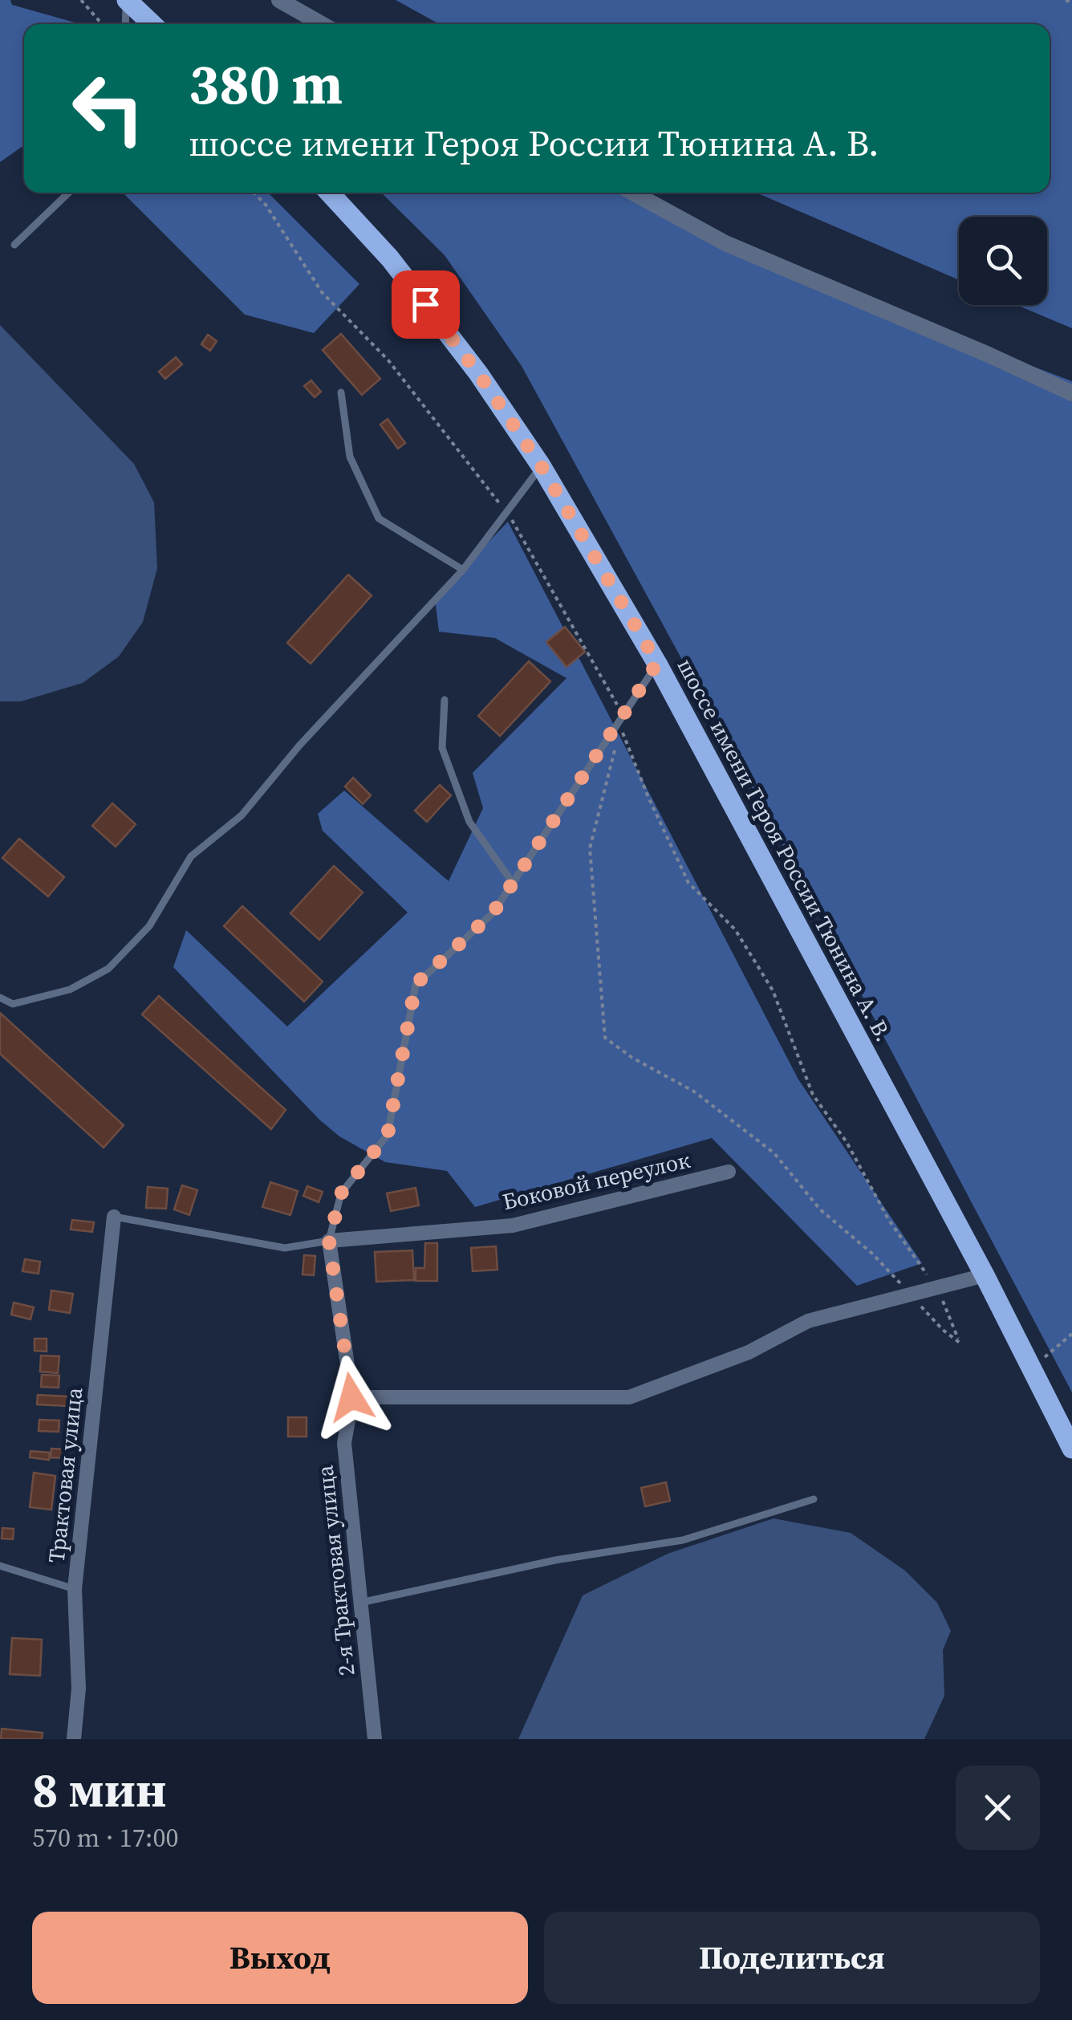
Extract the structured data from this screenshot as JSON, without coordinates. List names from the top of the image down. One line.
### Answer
{"streets":{"main road":["шоссе имени Героя России Тюнина А. В."],"street":["Боковой переулок","Трактовая улица","2-я Трактовая улица"]},"crossings":[["Боковой переулок","2-я Трактовая улица"]],"page":{"turn":["380 m","шоссе имени Героя России Тюнина А. В."],"heading":["8 мин","570 m · 17:00"],"buttons":["Выход","Поделиться"]}}
